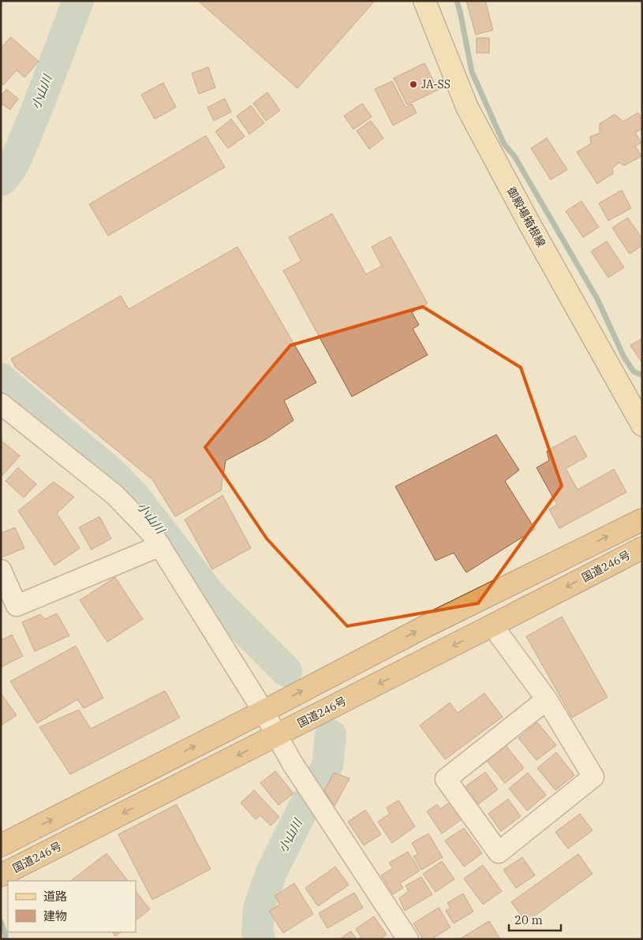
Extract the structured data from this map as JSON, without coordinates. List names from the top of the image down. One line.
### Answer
{"streets":{"highway":["国道246号"],"main road":["御殿場箱根線"]},"water":["小山川"],"places":["JA-SS"],"legend":["道路","建物"],"scale_bar":"20 m"}
